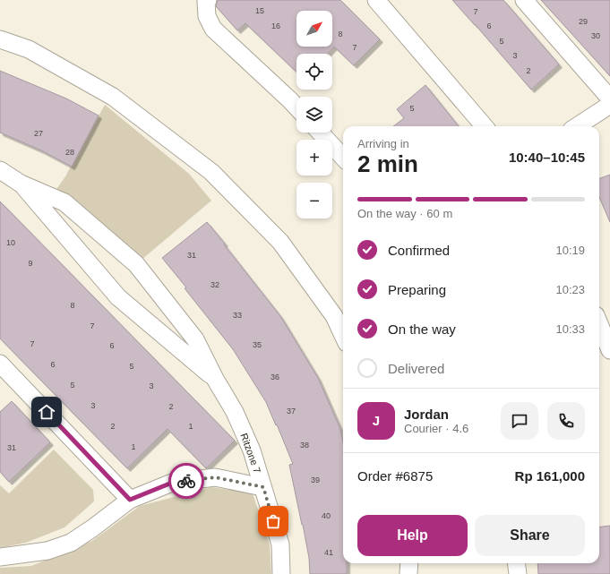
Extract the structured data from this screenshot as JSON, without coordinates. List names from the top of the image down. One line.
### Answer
{"streets":{"street":["Ritzone 7"]},"house_numbers":["15","7","29","16","6","8","30","5","7","3","2","5","27","28","10","31","9","32","8","33","7","7","35","6","6","5","36","5","3","3","2","37","2","1","38","1","31","39","40","41"],"north":"top right","page":{"map_buttons":["+","−"],"heading":["2 min","Arriving in","10:40–10:45"],"panel":["Jordan","Courier · 4.6","Order #6875","Rp 161,000"],"bar":"On the way · 60 m","list":[["Confirmed","10:19"],["Preparing","10:23"],["On the way","10:33"],"Delivered"],"round":"J","buttons":["Help","Share"]}}
